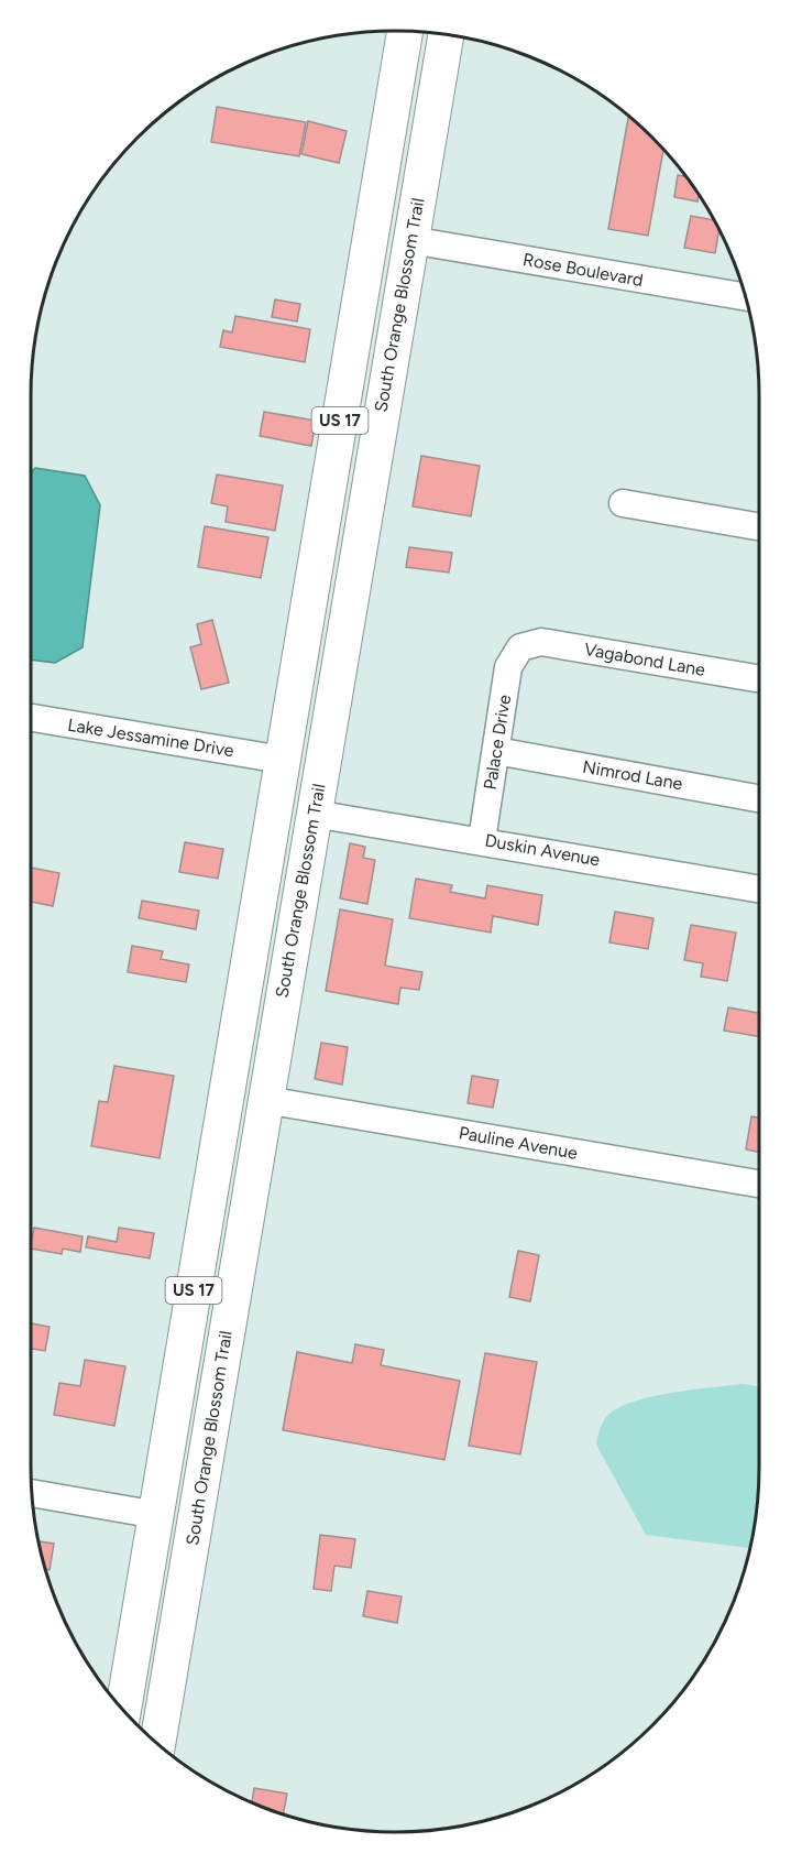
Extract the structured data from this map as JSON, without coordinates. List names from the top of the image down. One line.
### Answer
{"streets":{"main road":["South Orange Blossom Trail","US 17"],"street":["Rose Boulevard","Vagabond Lane","Lake Jessamine Drive","Palace Drive","Nimrod Lane","Duskin Avenue","Pauline Avenue"]},"crossings":[["Rose Boulevard","South Orange Blossom Trail"],["South Orange Blossom Trail","Duskin Avenue"],["South Orange Blossom Trail","Pauline Avenue"],["US 17","Lake Jessamine Drive"],["Vagabond Lane","Palace Drive"],["Palace Drive","Nimrod Lane"],["Palace Drive","Duskin Avenue"]]}
